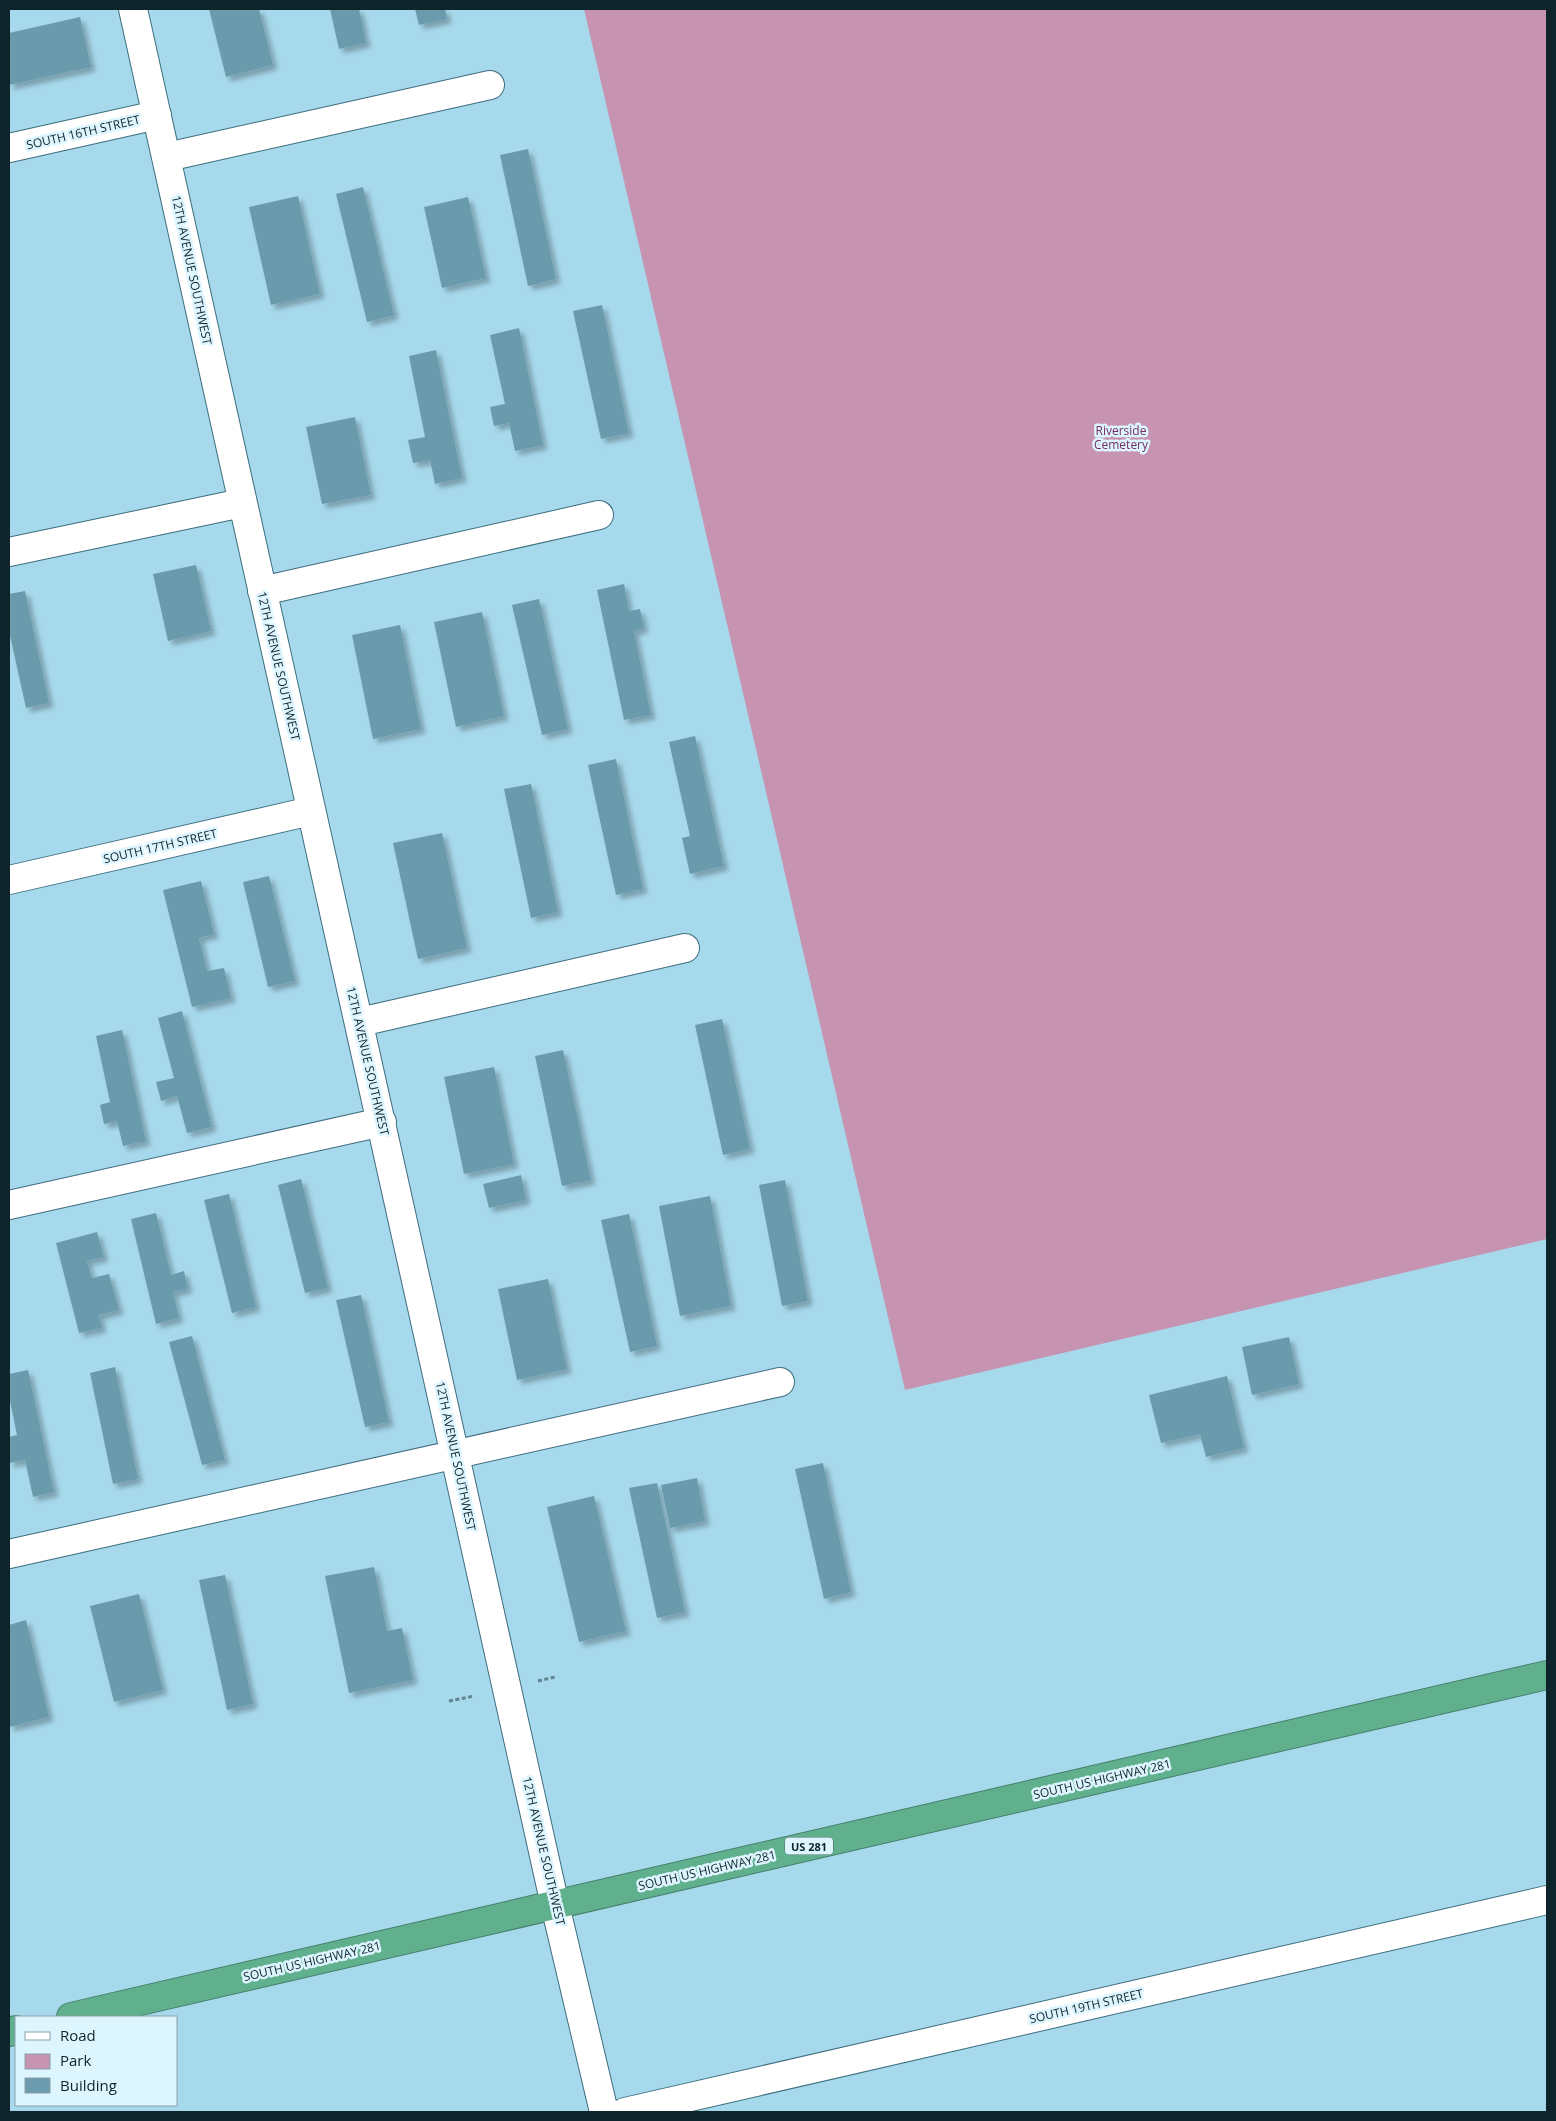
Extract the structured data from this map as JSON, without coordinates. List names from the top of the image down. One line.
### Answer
{"streets":{"highway":["SOUTH US HIGHWAY 281","US 281"],"street":["SOUTH 16TH STREET","12TH AVENUE SOUTHWEST","SOUTH 17TH STREET","SOUTH 19TH STREET"]},"crossings":[["SOUTH 16TH STREET","12TH AVENUE SOUTHWEST"],["12TH AVENUE SOUTHWEST","SOUTH 17TH STREET"],["12TH AVENUE SOUTHWEST","SOUTH US HIGHWAY 281"]],"parks":["Riverside Cemetery"],"legend":["Road","Park","Building"]}
